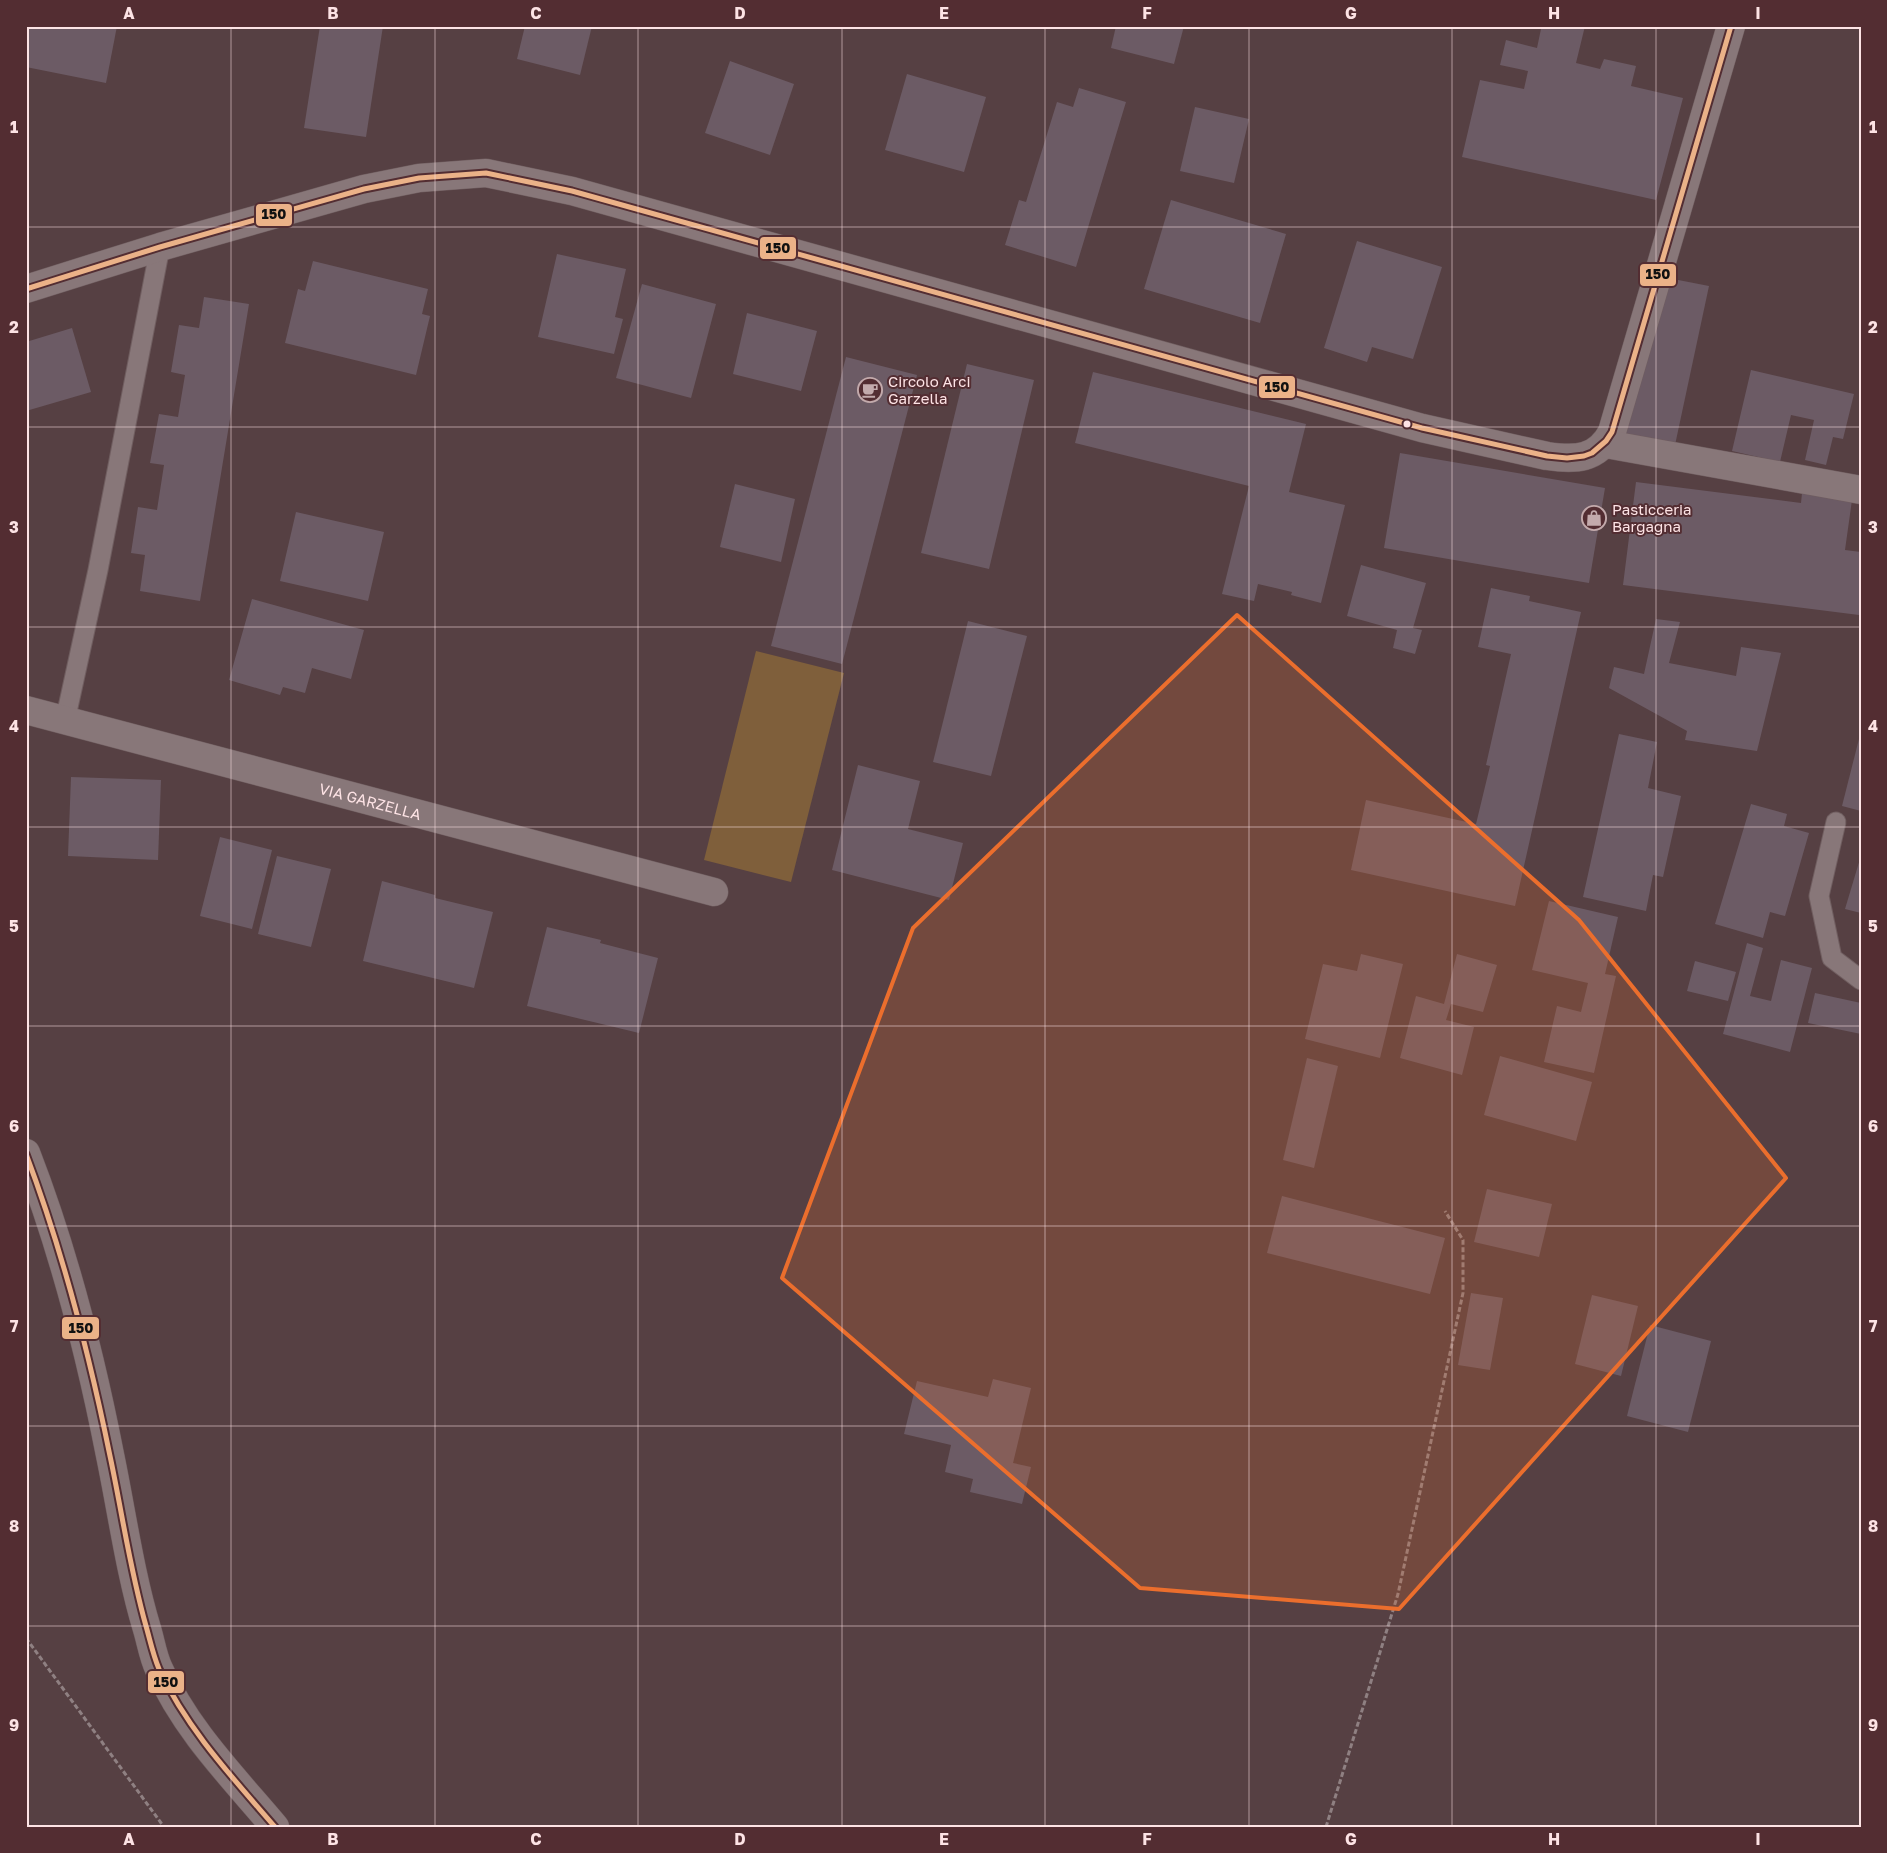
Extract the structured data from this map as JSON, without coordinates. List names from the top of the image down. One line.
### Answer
{"streets":{"street":["VIA GARZELLA"]},"places":{"cafe":["Circolo Arci Garzella"],"shop":["Pasticceria Bargagna"]},"lines":["transit line 150"],"grid":{"columns":["A","B","C","D","E","F","G","H","I"],"rows":["1","2","3","4","5","6","7","8","9"]}}
